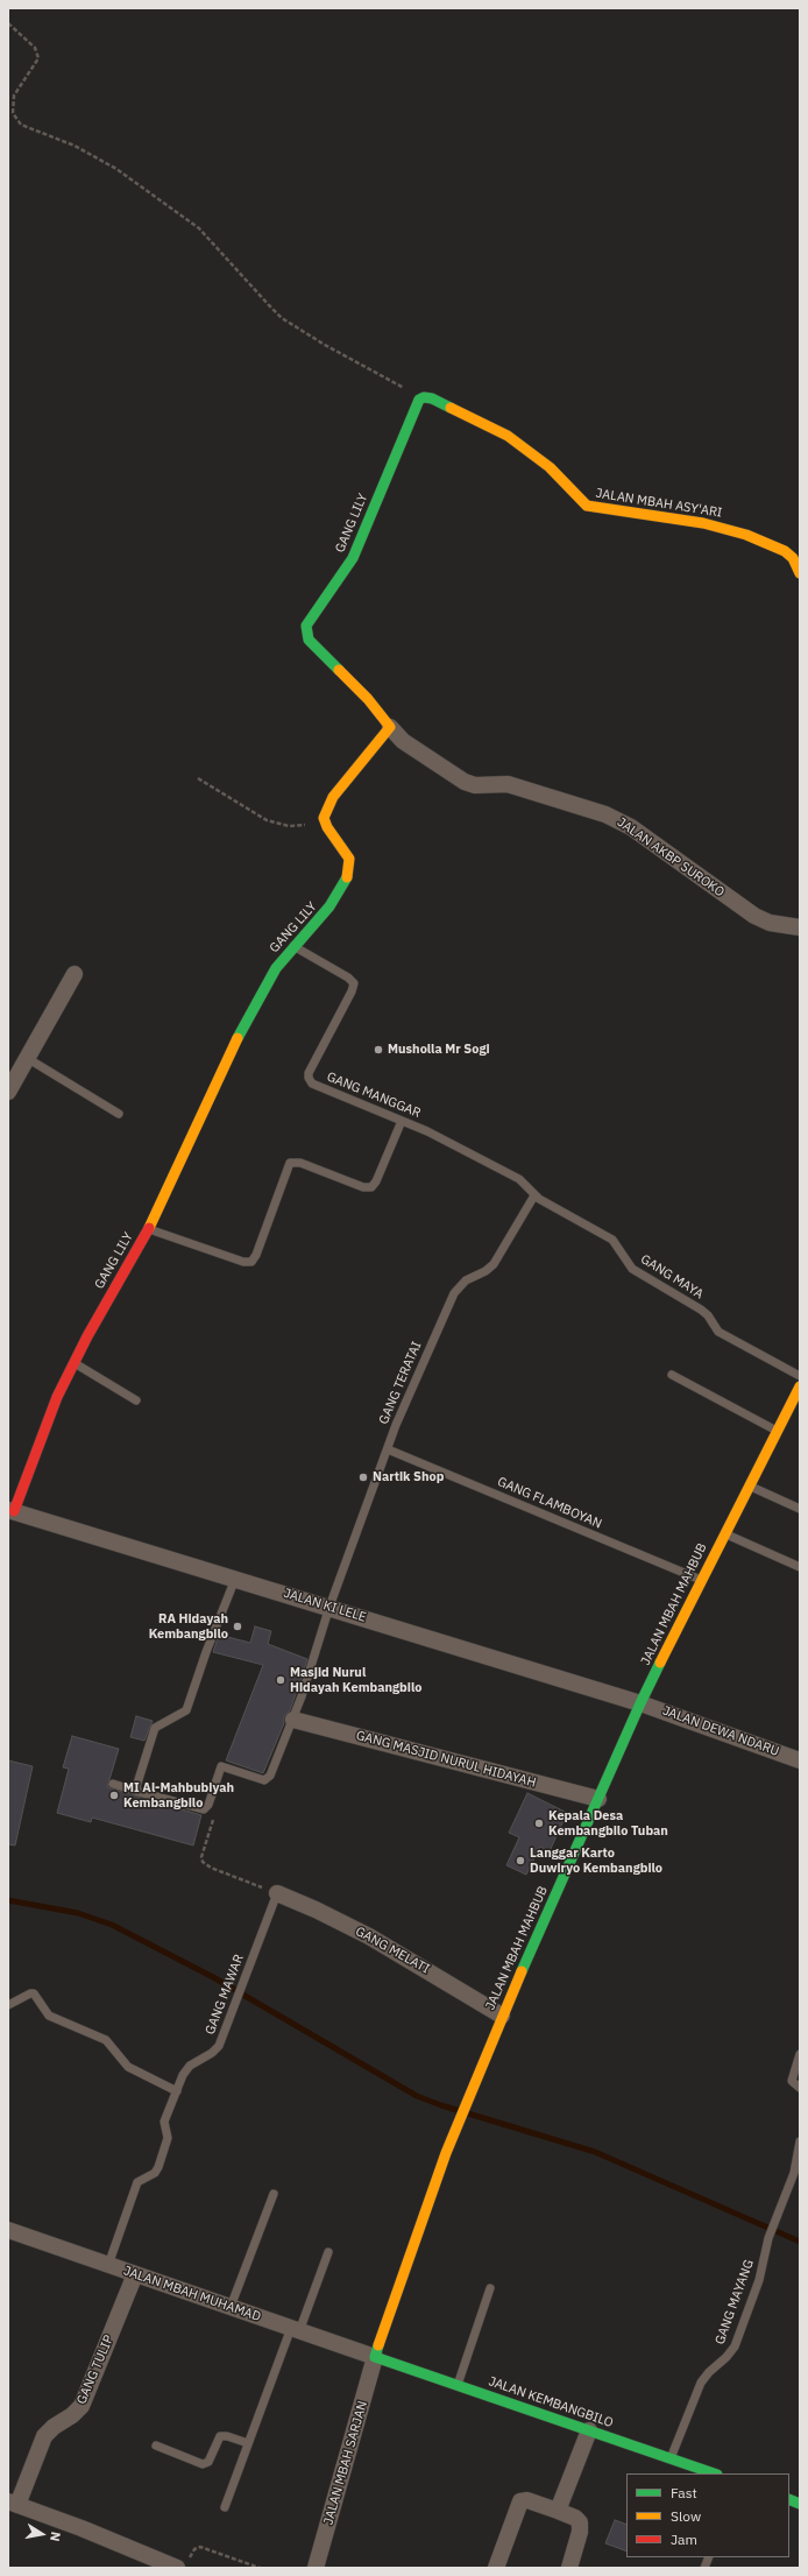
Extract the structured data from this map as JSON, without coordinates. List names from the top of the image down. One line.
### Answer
{"streets":{"street":["JALAN MBAH ASY'ARI","GANG LILY","JALAN AKBP SUROKO","JALAN MBAH MAHBUB","JALAN KI LELE","JALAN DEWA NDARU","GANG MASJID NURUL HIDAYAH","GANG MELATI","JALAN MBAH MUHAMAD","GANG TULIP","JALAN KEMBANGBILO","JALAN MBAH SARJAN"],"lane":["GANG MANGGAR","GANG MAYA","GANG TERATAI","GANG FLAMBOYAN","GANG MAWAR","GANG MAYANG"]},"crossings":[["JALAN MBAH ASY'ARI","GANG LILY"],["GANG LILY","JALAN AKBP SUROKO"],["GANG LILY","GANG MANGGAR"],["GANG LILY","JALAN KI LELE"],["GANG MANGGAR","GANG MAYA"],["GANG MANGGAR","GANG TERATAI"],["GANG MAYA","GANG TERATAI"],["GANG TERATAI","GANG FLAMBOYAN"],["GANG TERATAI","JALAN KI LELE"],["GANG TERATAI","GANG MASJID NURUL HIDAYAH"],["GANG FLAMBOYAN","JALAN MBAH MAHBUB"],["JALAN MBAH MAHBUB","JALAN KI LELE"],["JALAN MBAH MAHBUB","JALAN DEWA NDARU"],["JALAN MBAH MAHBUB","GANG MASJID NURUL HIDAYAH"],["JALAN MBAH MAHBUB","GANG MELATI"],["JALAN MBAH MAHBUB","JALAN MBAH MUHAMAD"],["JALAN MBAH MAHBUB","JALAN KEMBANGBILO"],["JALAN MBAH MAHBUB","JALAN MBAH SARJAN"],["JALAN KI LELE","JALAN DEWA NDARU"],["GANG MELATI","GANG MAWAR"],["GANG MAWAR","JALAN MBAH MUHAMAD"],["JALAN MBAH MUHAMAD","GANG TULIP"],["JALAN MBAH MUHAMAD","JALAN KEMBANGBILO"],["JALAN MBAH MUHAMAD","JALAN MBAH SARJAN"],["GANG MAYANG","JALAN KEMBANGBILO"],["JALAN KEMBANGBILO","JALAN MBAH SARJAN"]],"places":["Musholla Mr Sogi","Nartik Shop","RA Hidayah Kembangbilo","Masjid Nurul Hidayah Kembangbilo","MI Al-Mahbubiyah Kembangbilo","Kepala Desa Kembangbilo Tuban","Langgar Karto Duwiryo Kembangbilo"],"legend":["Fast","Slow","Jam"],"north":"right"}
